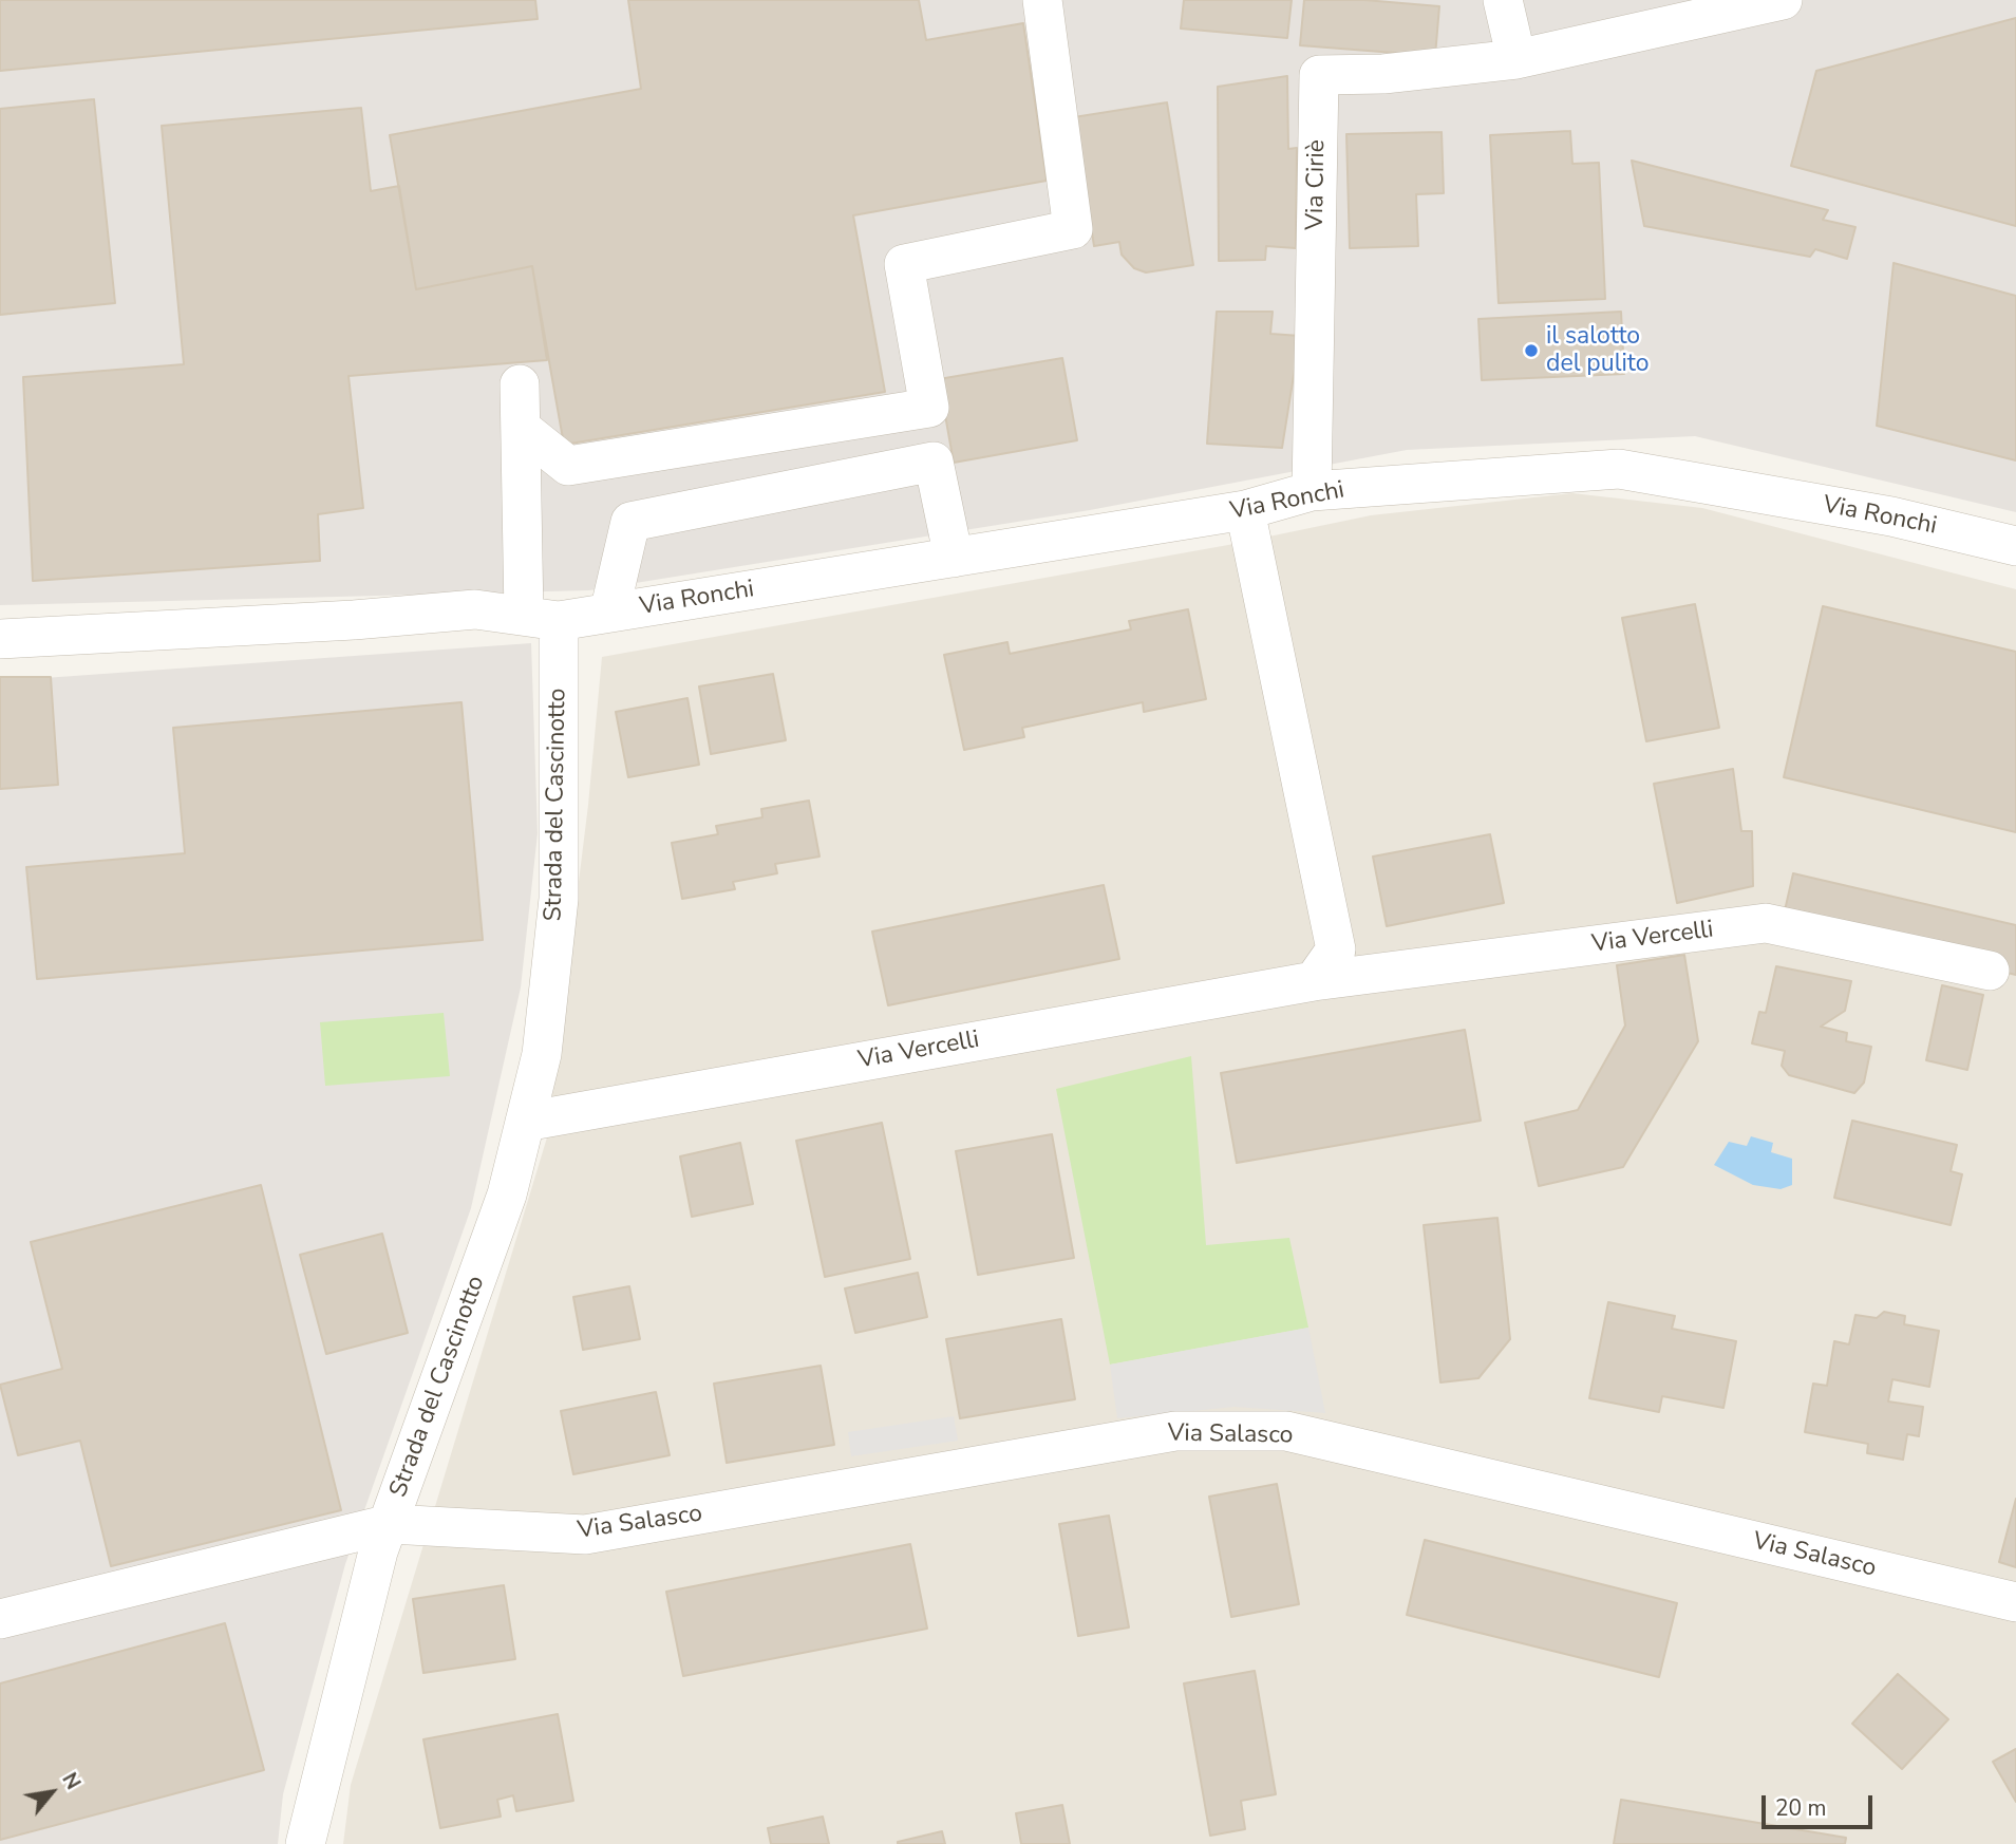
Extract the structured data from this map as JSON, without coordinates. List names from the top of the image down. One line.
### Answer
{"streets":{"street":["Via Ciriè","Via Ronchi","Strada del Cascinotto","Via Vercelli","Via Salasco"]},"crossings":[["Via Ciriè","Via Ronchi"],["Via Ronchi","Strada del Cascinotto"],["Strada del Cascinotto","Via Vercelli"],["Strada del Cascinotto","Via Salasco"]],"places":["il salotto del pulito"],"scale_bar":"20 m","north":"top right"}
